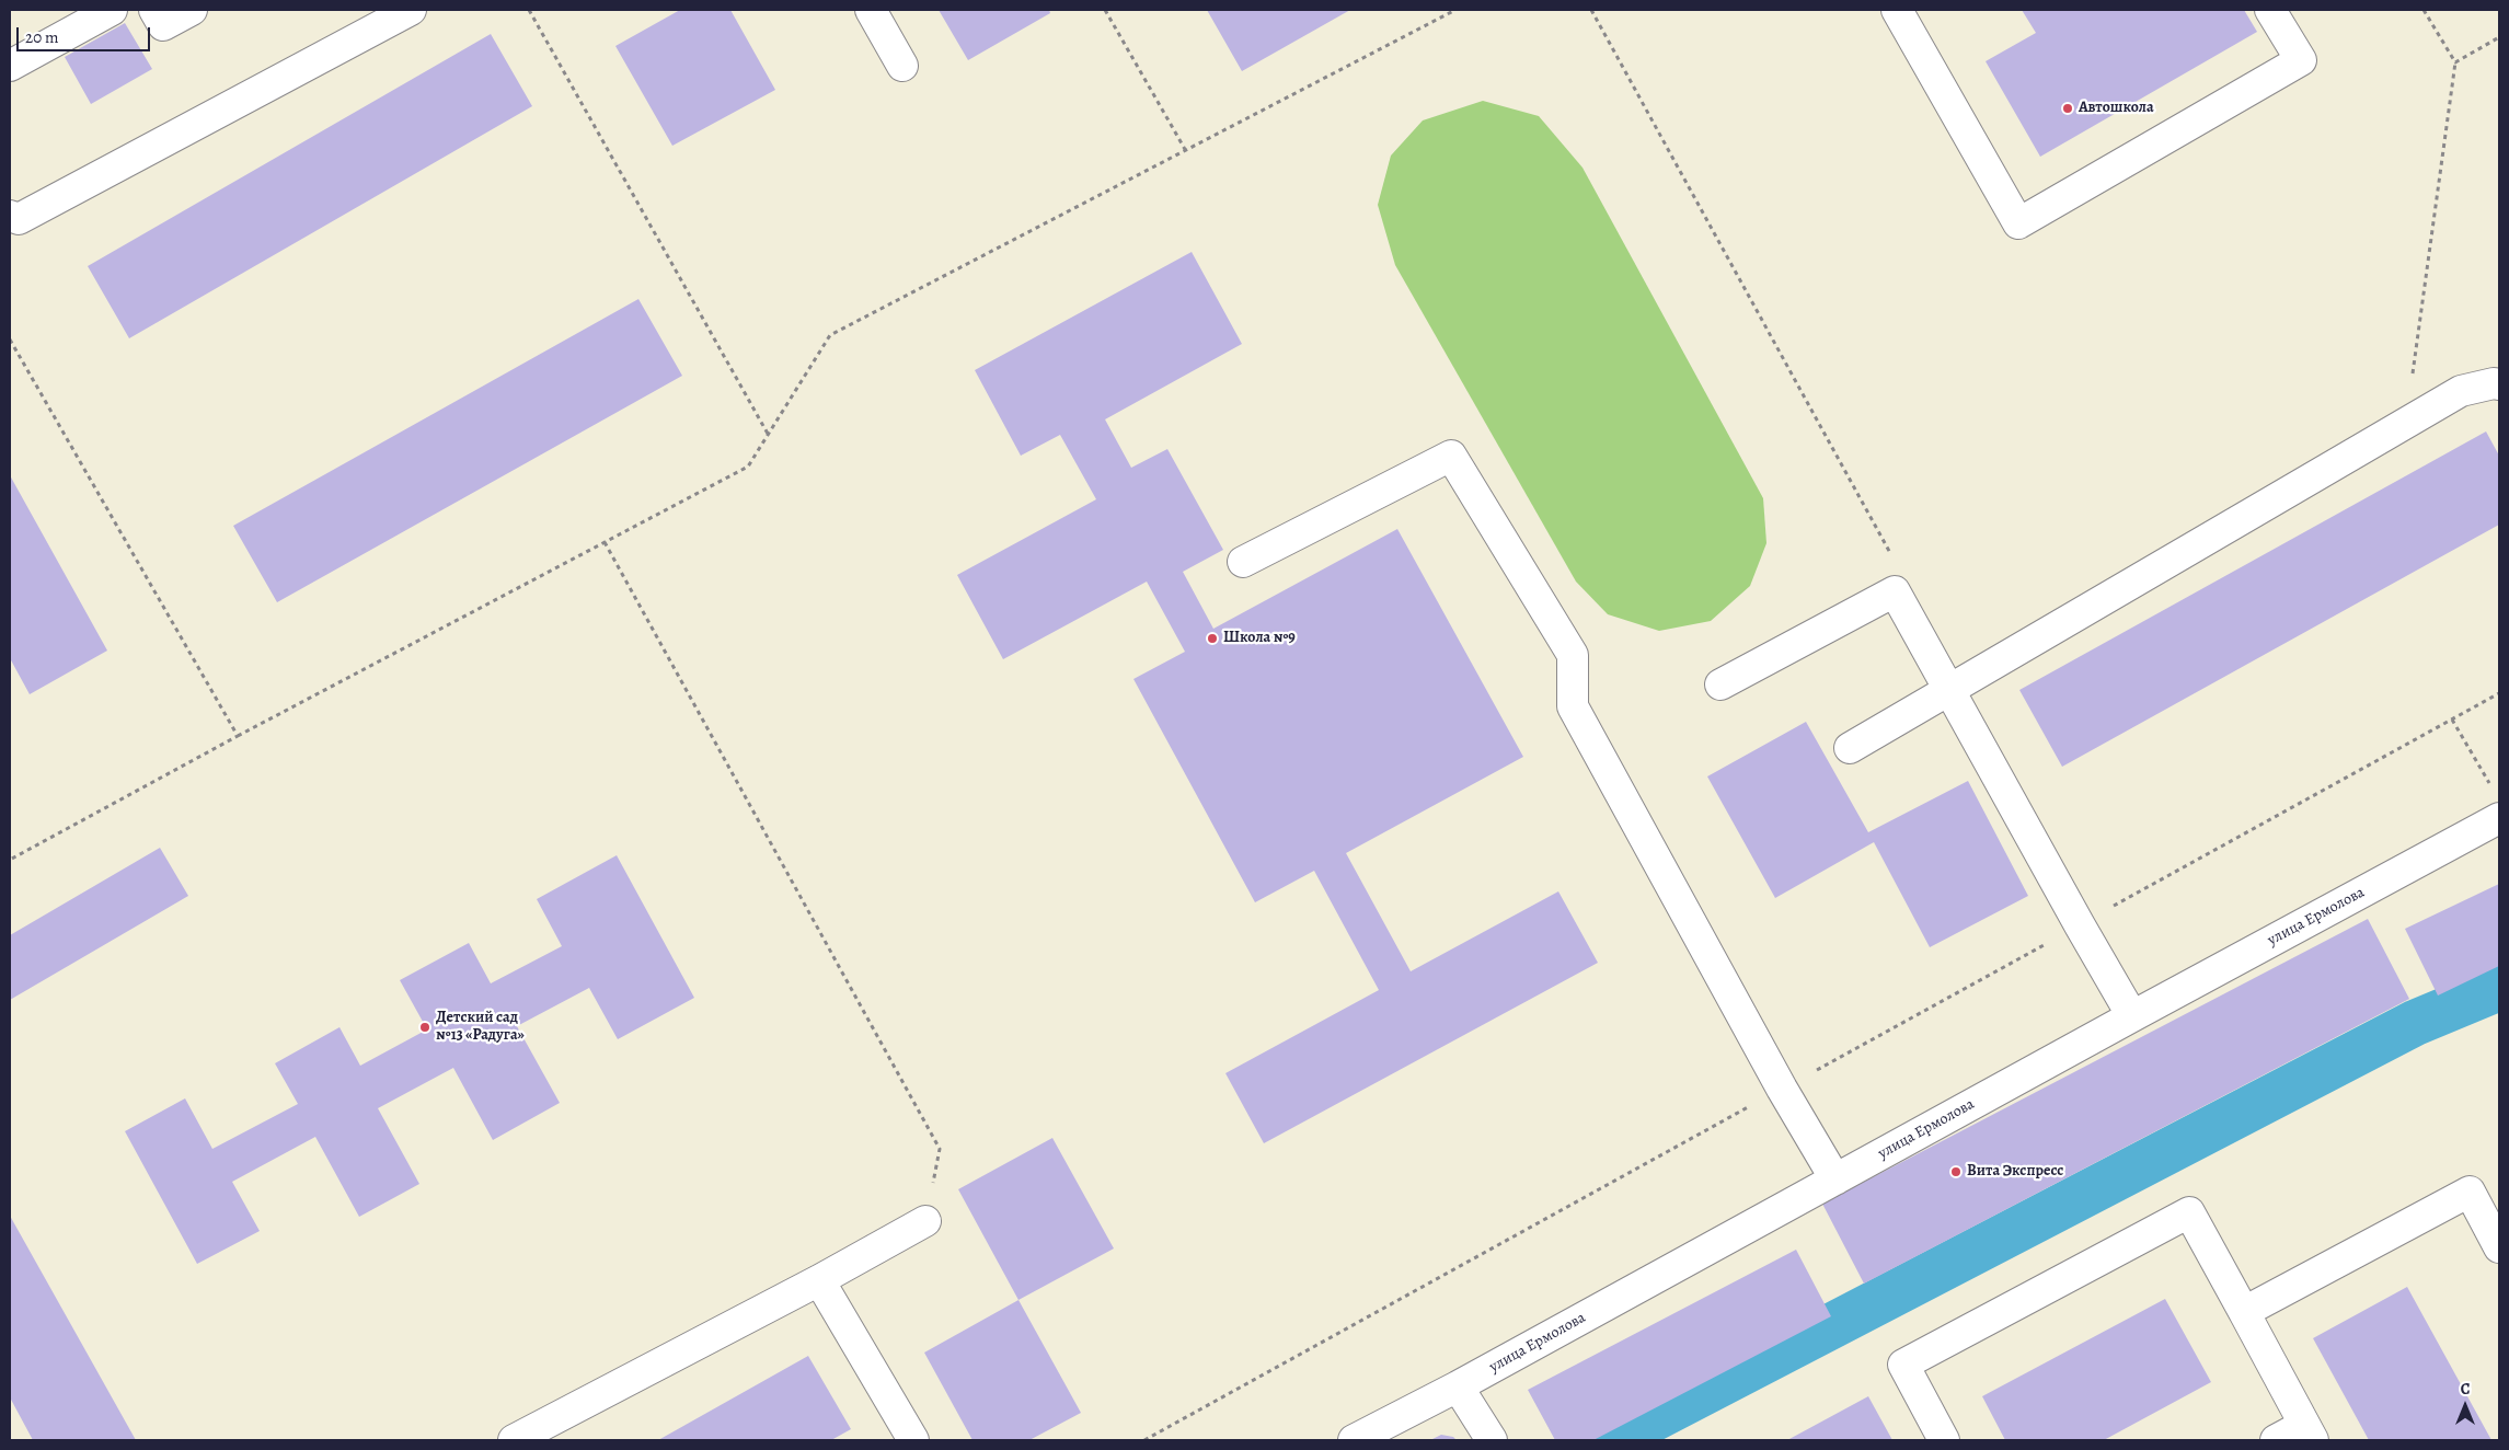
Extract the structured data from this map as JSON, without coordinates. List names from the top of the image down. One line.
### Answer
{"streets":{"street":["улица Ермолова"]},"places":["Автошкола","Школа №9","Детский сад №13 «Радуга»","Вита Экспресс"],"scale_bar":"20 m","north":"top"}
